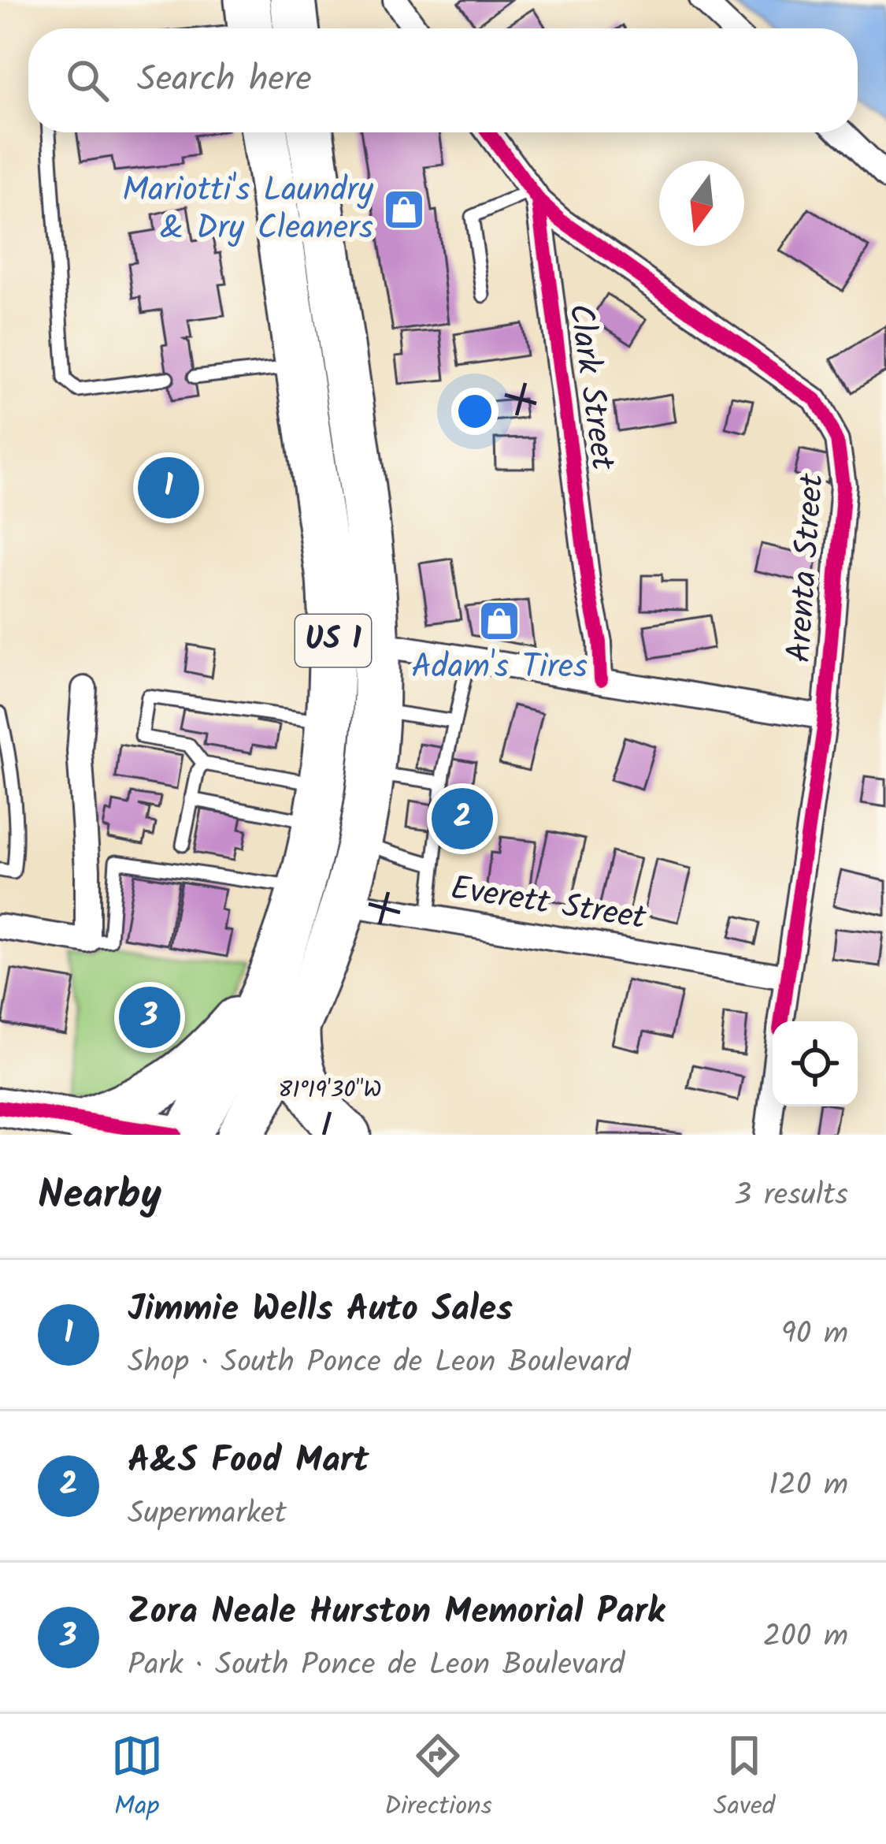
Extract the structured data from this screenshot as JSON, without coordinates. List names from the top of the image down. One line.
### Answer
{"streets":{"highway":["US 1"],"street":["Clark Street","Arenta Street","Everett Street"]},"crossings":[["Clark Street","Arenta Street"],["Arenta Street","Everett Street"],["US 1","Everett Street"]],"places":{"shop":["Mariotti's Laundry & Dry Cleaners","Adam's Tires"]},"north":"bottom","page":{"search":"Search here","pins":["1","2","3"],"heading":["Nearby","3 results"],"list":[{"mark":"1","name":"Jimmie Wells Auto Sales","note":"Shop · South Ponce de Leon Boulevard","value":"90 m"},{"mark":"2","name":"A&S Food Mart","note":"Supermarket","value":"120 m"},{"mark":"3","name":"Zora Neale Hurston Memorial Park","note":"Park · South Ponce de Leon Boulevard","value":"200 m"}],"nav":["Map","Directions","Saved"]},"coordinates":["81°19'30\"W"]}
